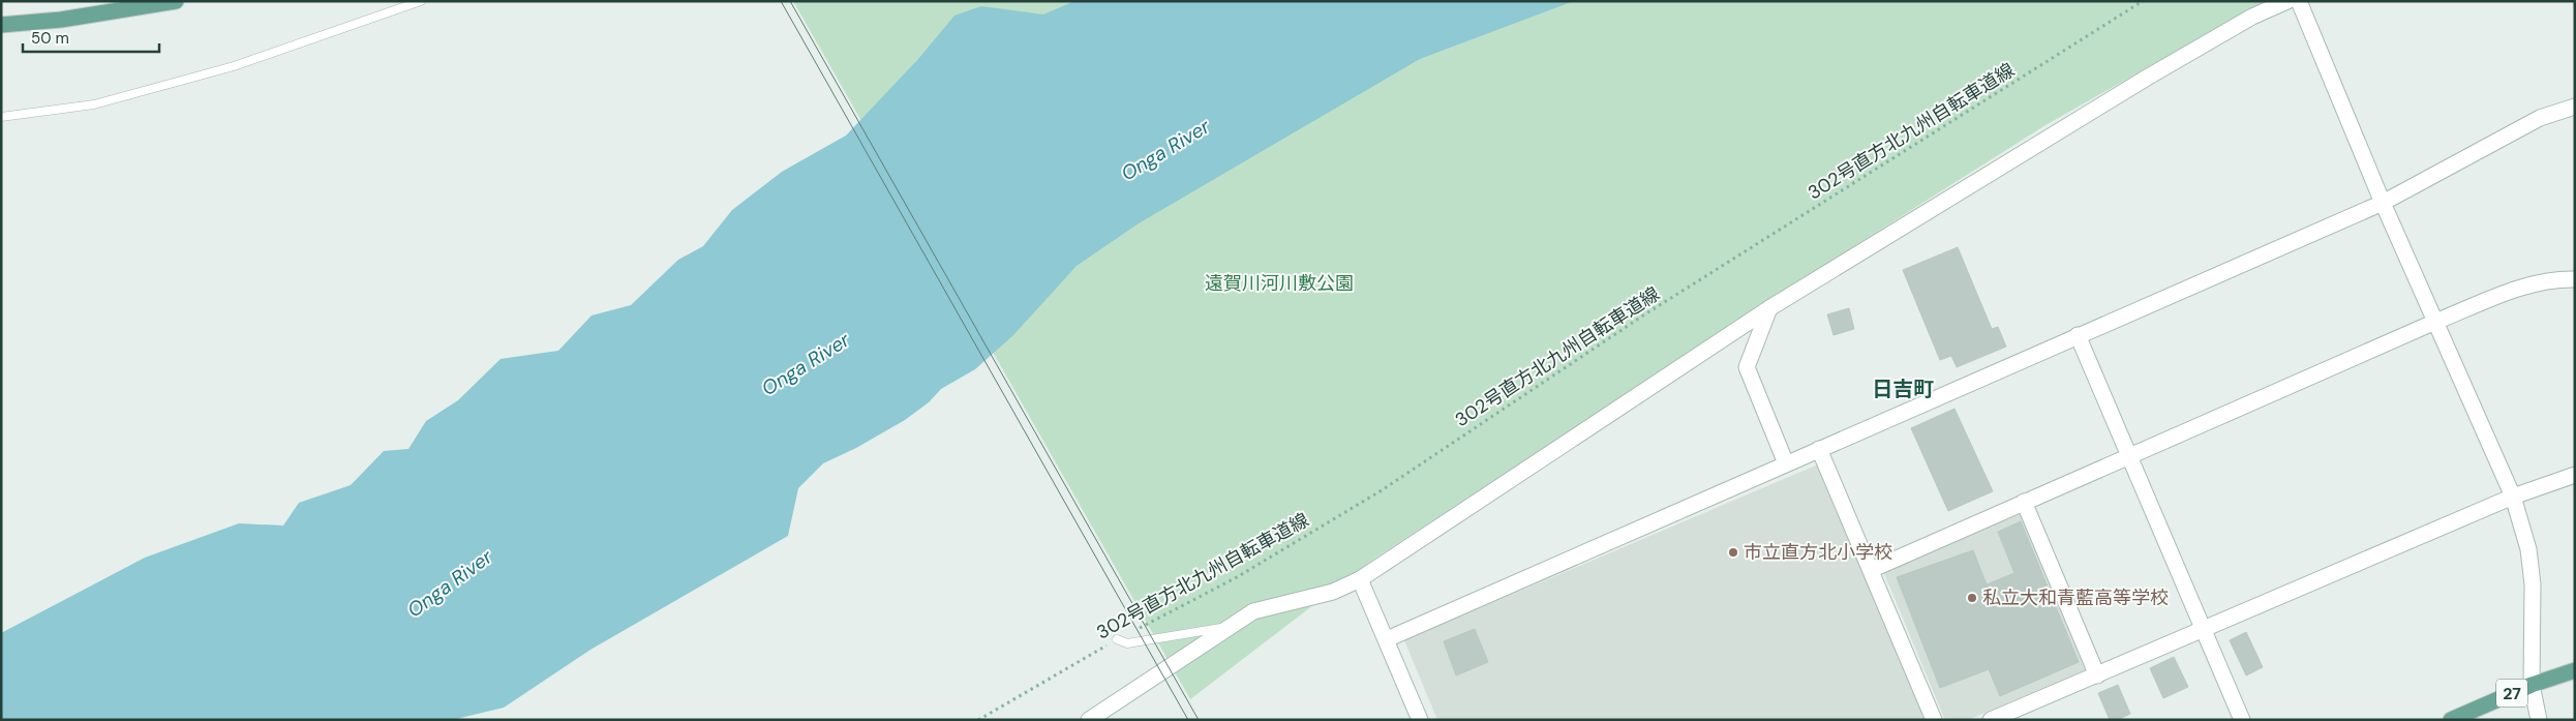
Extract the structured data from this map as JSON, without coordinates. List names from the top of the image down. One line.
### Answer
{"streets":{"main road":["27"],"path":["302号直方北九州自転車道線"]},"districts":["日吉町"],"water":["Onga River"],"parks":["遠賀川河川敷公園"],"places":["市立直方北小学校","私立大和青藍高等学校"],"scale_bar":"50 m"}
